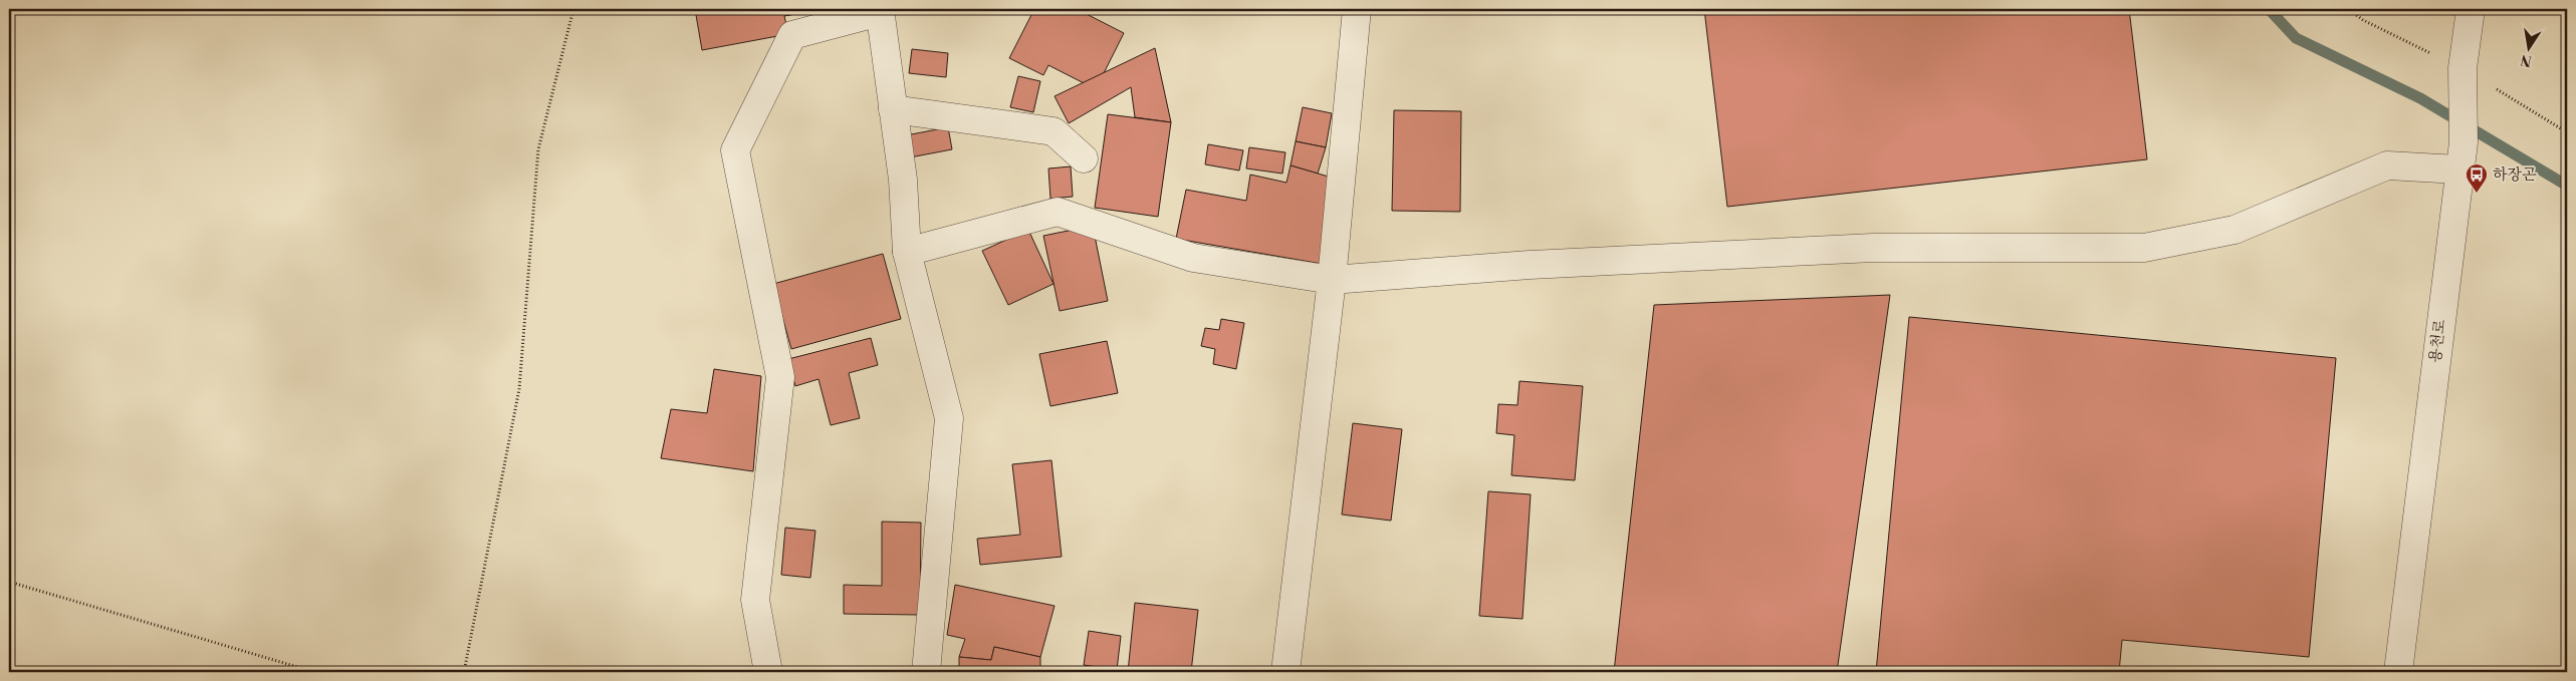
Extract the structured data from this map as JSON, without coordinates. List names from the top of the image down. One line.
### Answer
{"streets":{"street":["용천로"]},"places":{"bus stop":["하장곤"]},"north":"bottom"}
